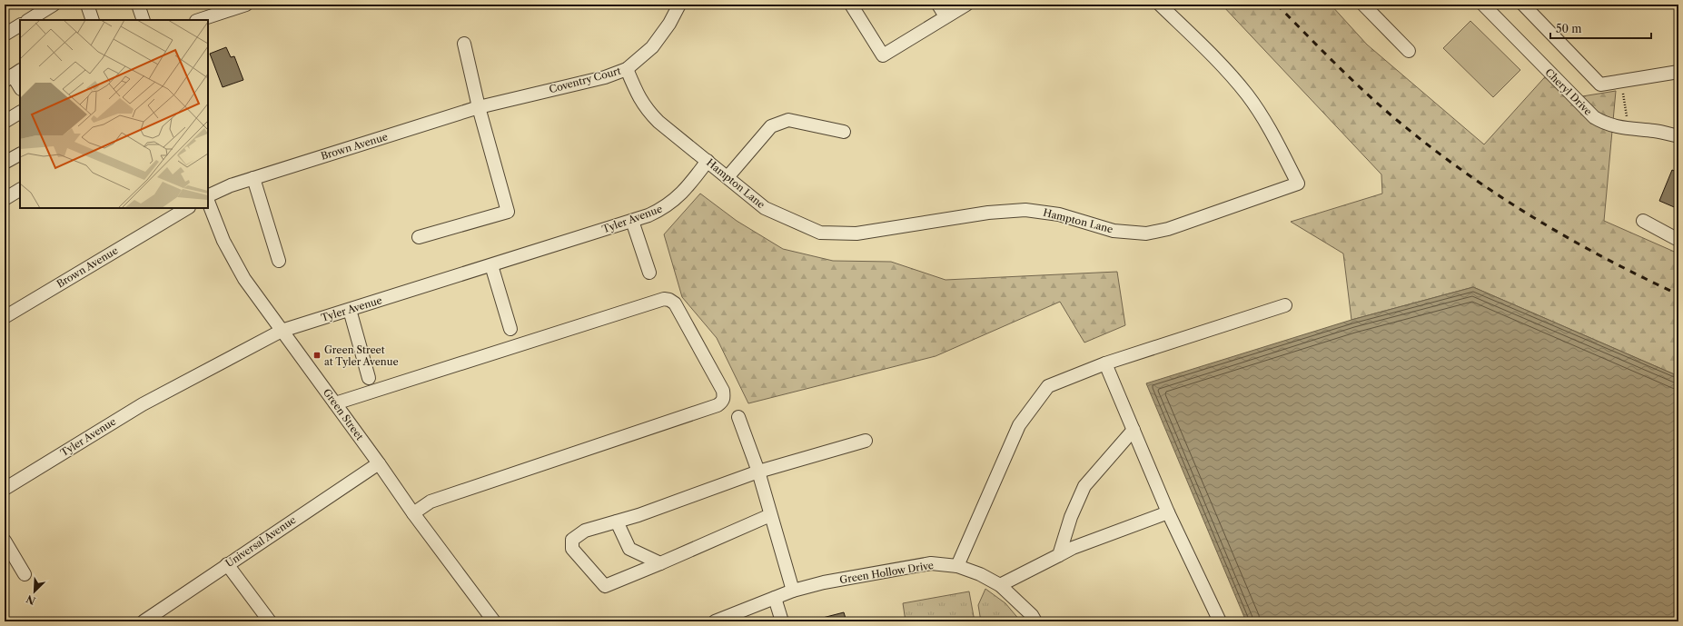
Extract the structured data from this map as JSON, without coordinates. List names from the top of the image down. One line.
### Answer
{"streets":{"street":["Coventry Court","Cheryl Drive","Brown Avenue","Hampton Lane","Tyler Avenue","Green Street","Universal Avenue","Green Hollow Drive"]},"crossings":[["Coventry Court","Brown Avenue"],["Coventry Court","Hampton Lane"],["Hampton Lane","Tyler Avenue"],["Tyler Avenue","Green Street"],["Green Street","Universal Avenue"]],"places":{"transit":["Green Street at Tyler Avenue"]},"scale_bar":"50 m","north":"bottom left"}
